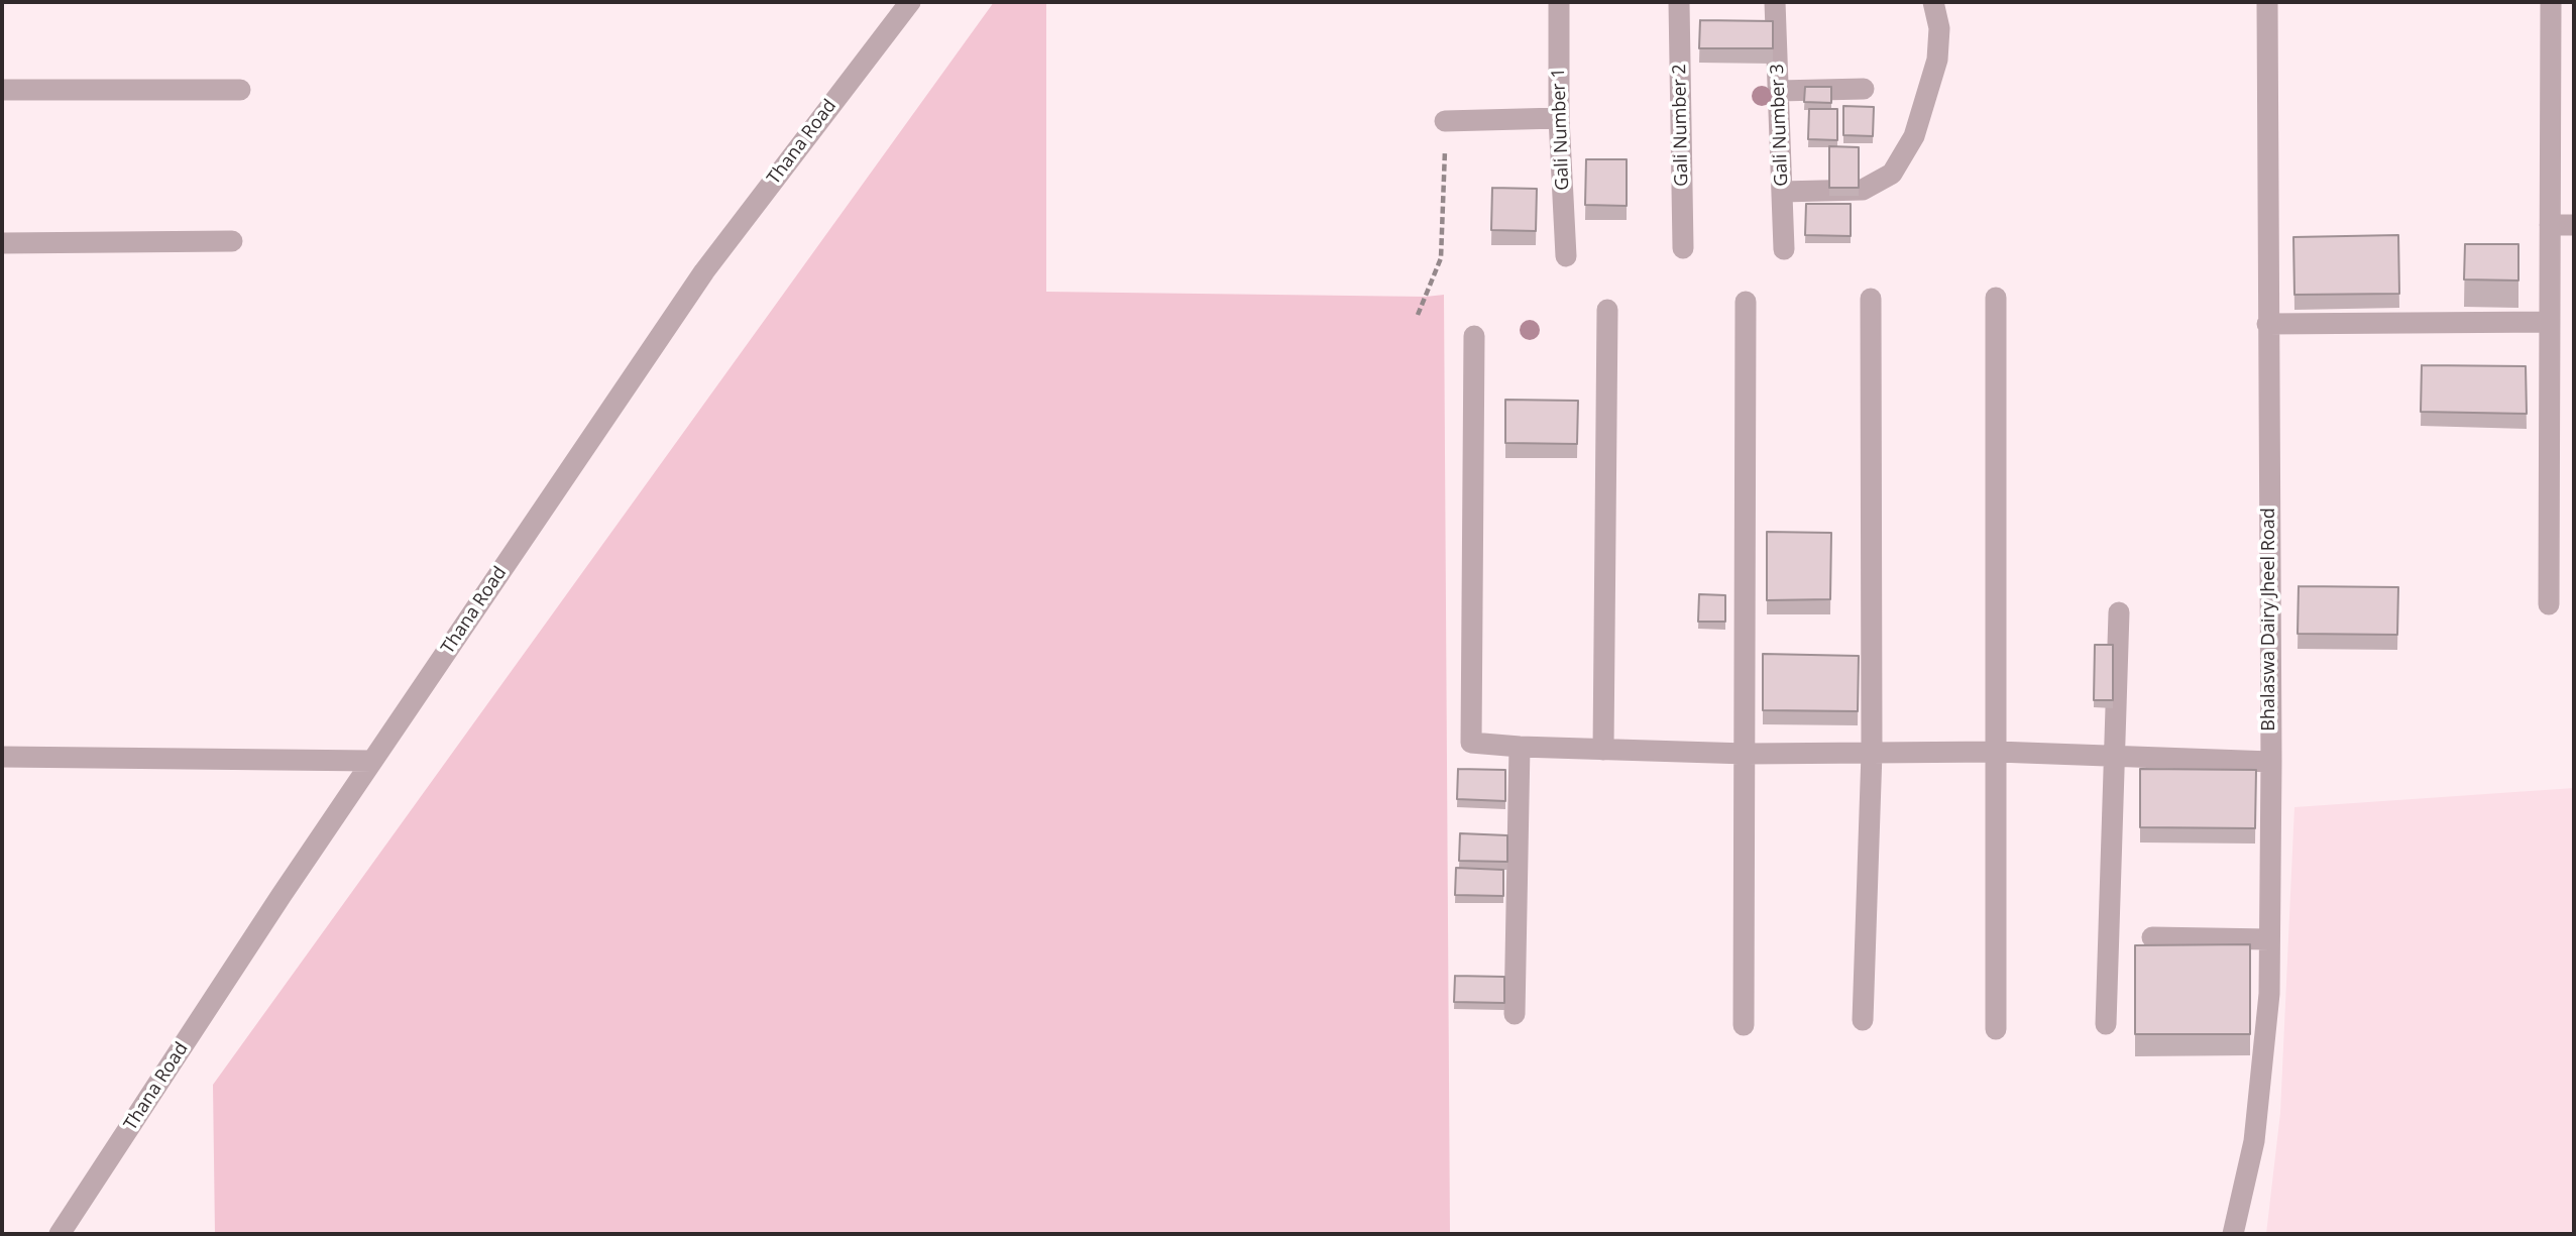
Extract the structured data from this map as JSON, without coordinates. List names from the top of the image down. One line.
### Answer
{"streets":{"street":["Gali Number 2","Gali Number 3","Gali Number 1","Thana Road","Bhalaswa Dairy Jheel Road"]}}
